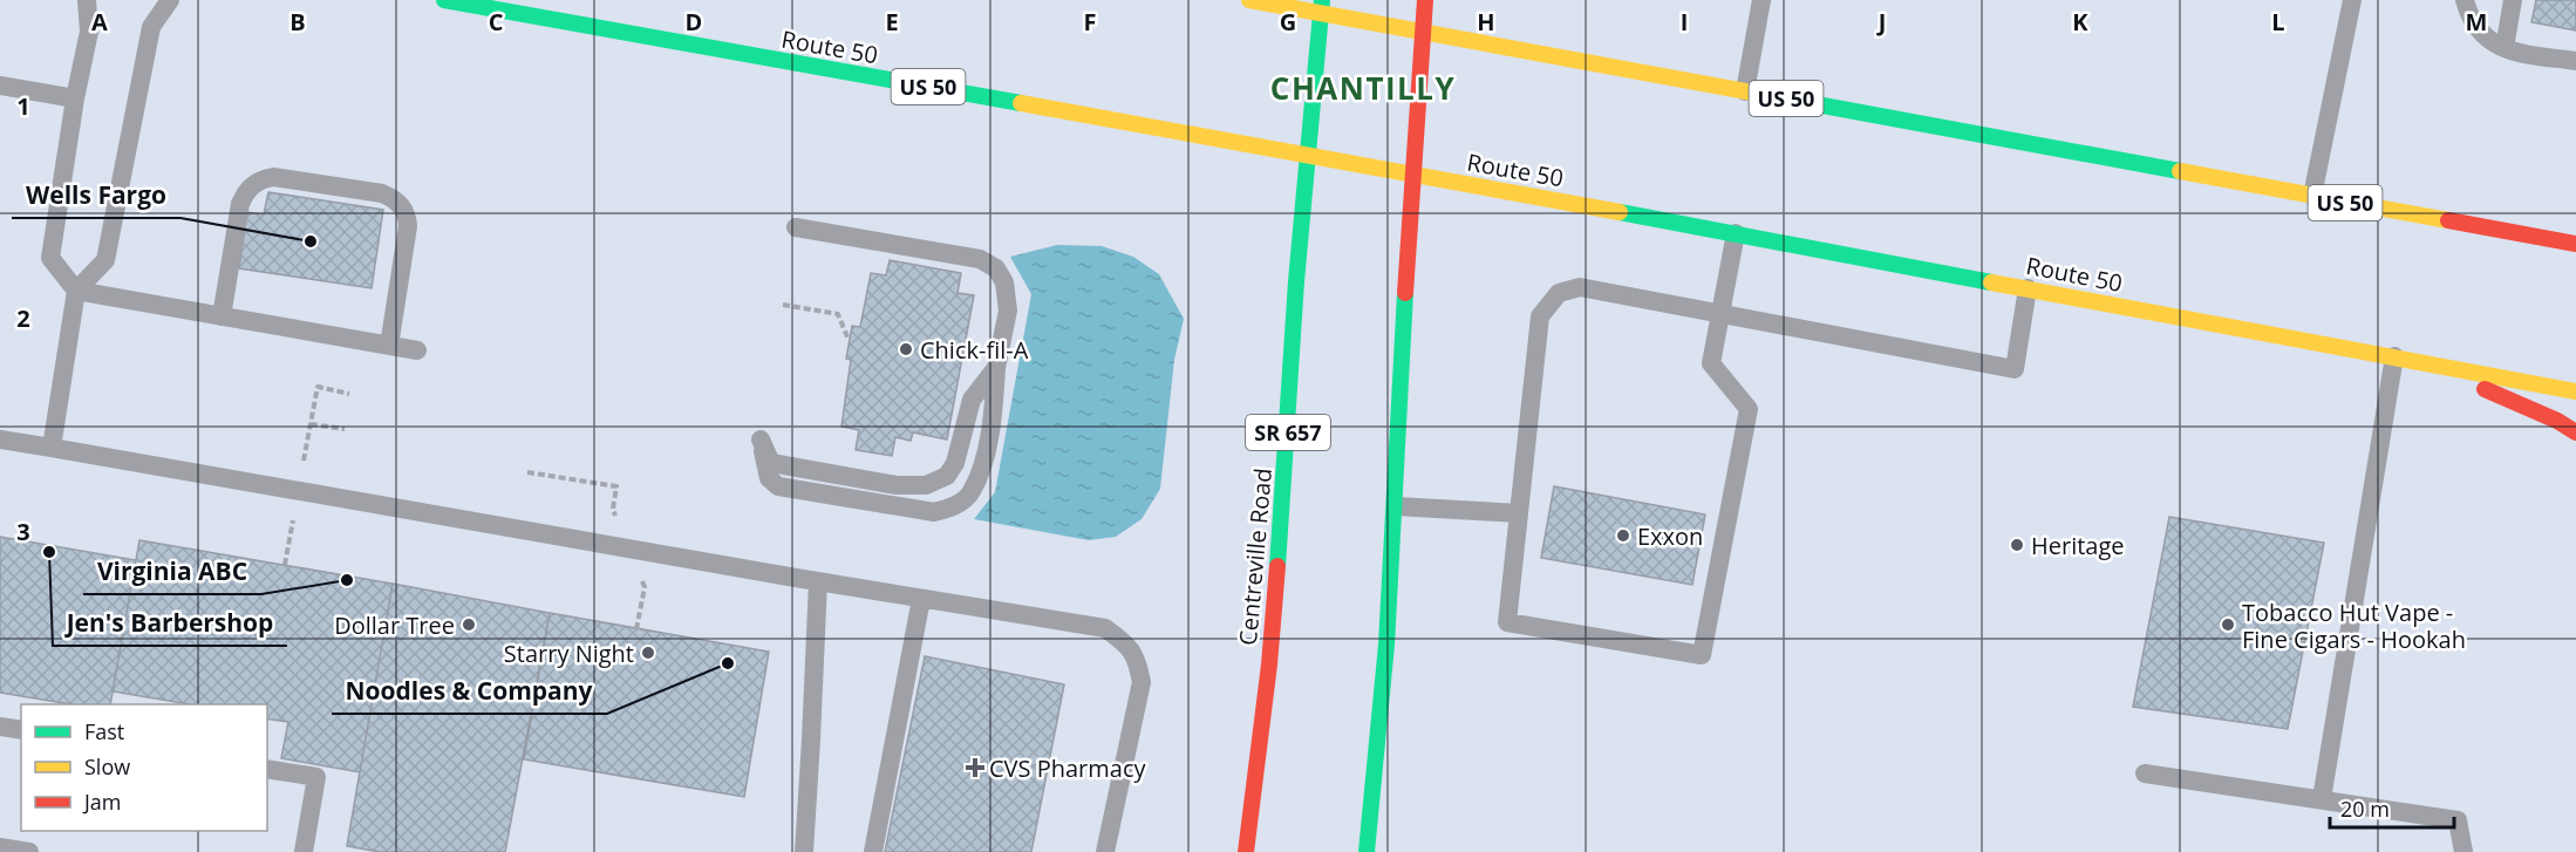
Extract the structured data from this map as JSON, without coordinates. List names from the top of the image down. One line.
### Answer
{"streets":{"main road":["Route 50","US 50","SR 657","Centreville Road"]},"crossings":[["Route 50","Centreville Road"],["US 50","Centreville Road"]],"districts":["CHANTILLY"],"places":{"other":["Wells Fargo","Chick-fil-A","Exxon","Heritage","Jen's Barbershop","Virginia ABC","Dollar Tree","Tobacco Hut Vape - Fine Cigars - Hookah","Starry Night","Noodles & Company"],"health":["CVS Pharmacy"]},"legend":["Fast","Slow","Jam"],"scale_bar":"20 m","grid":{"columns":["A","B","C","D","E","F","G","H","I","J","K","L","M"],"rows":["1","2","3"]}}
